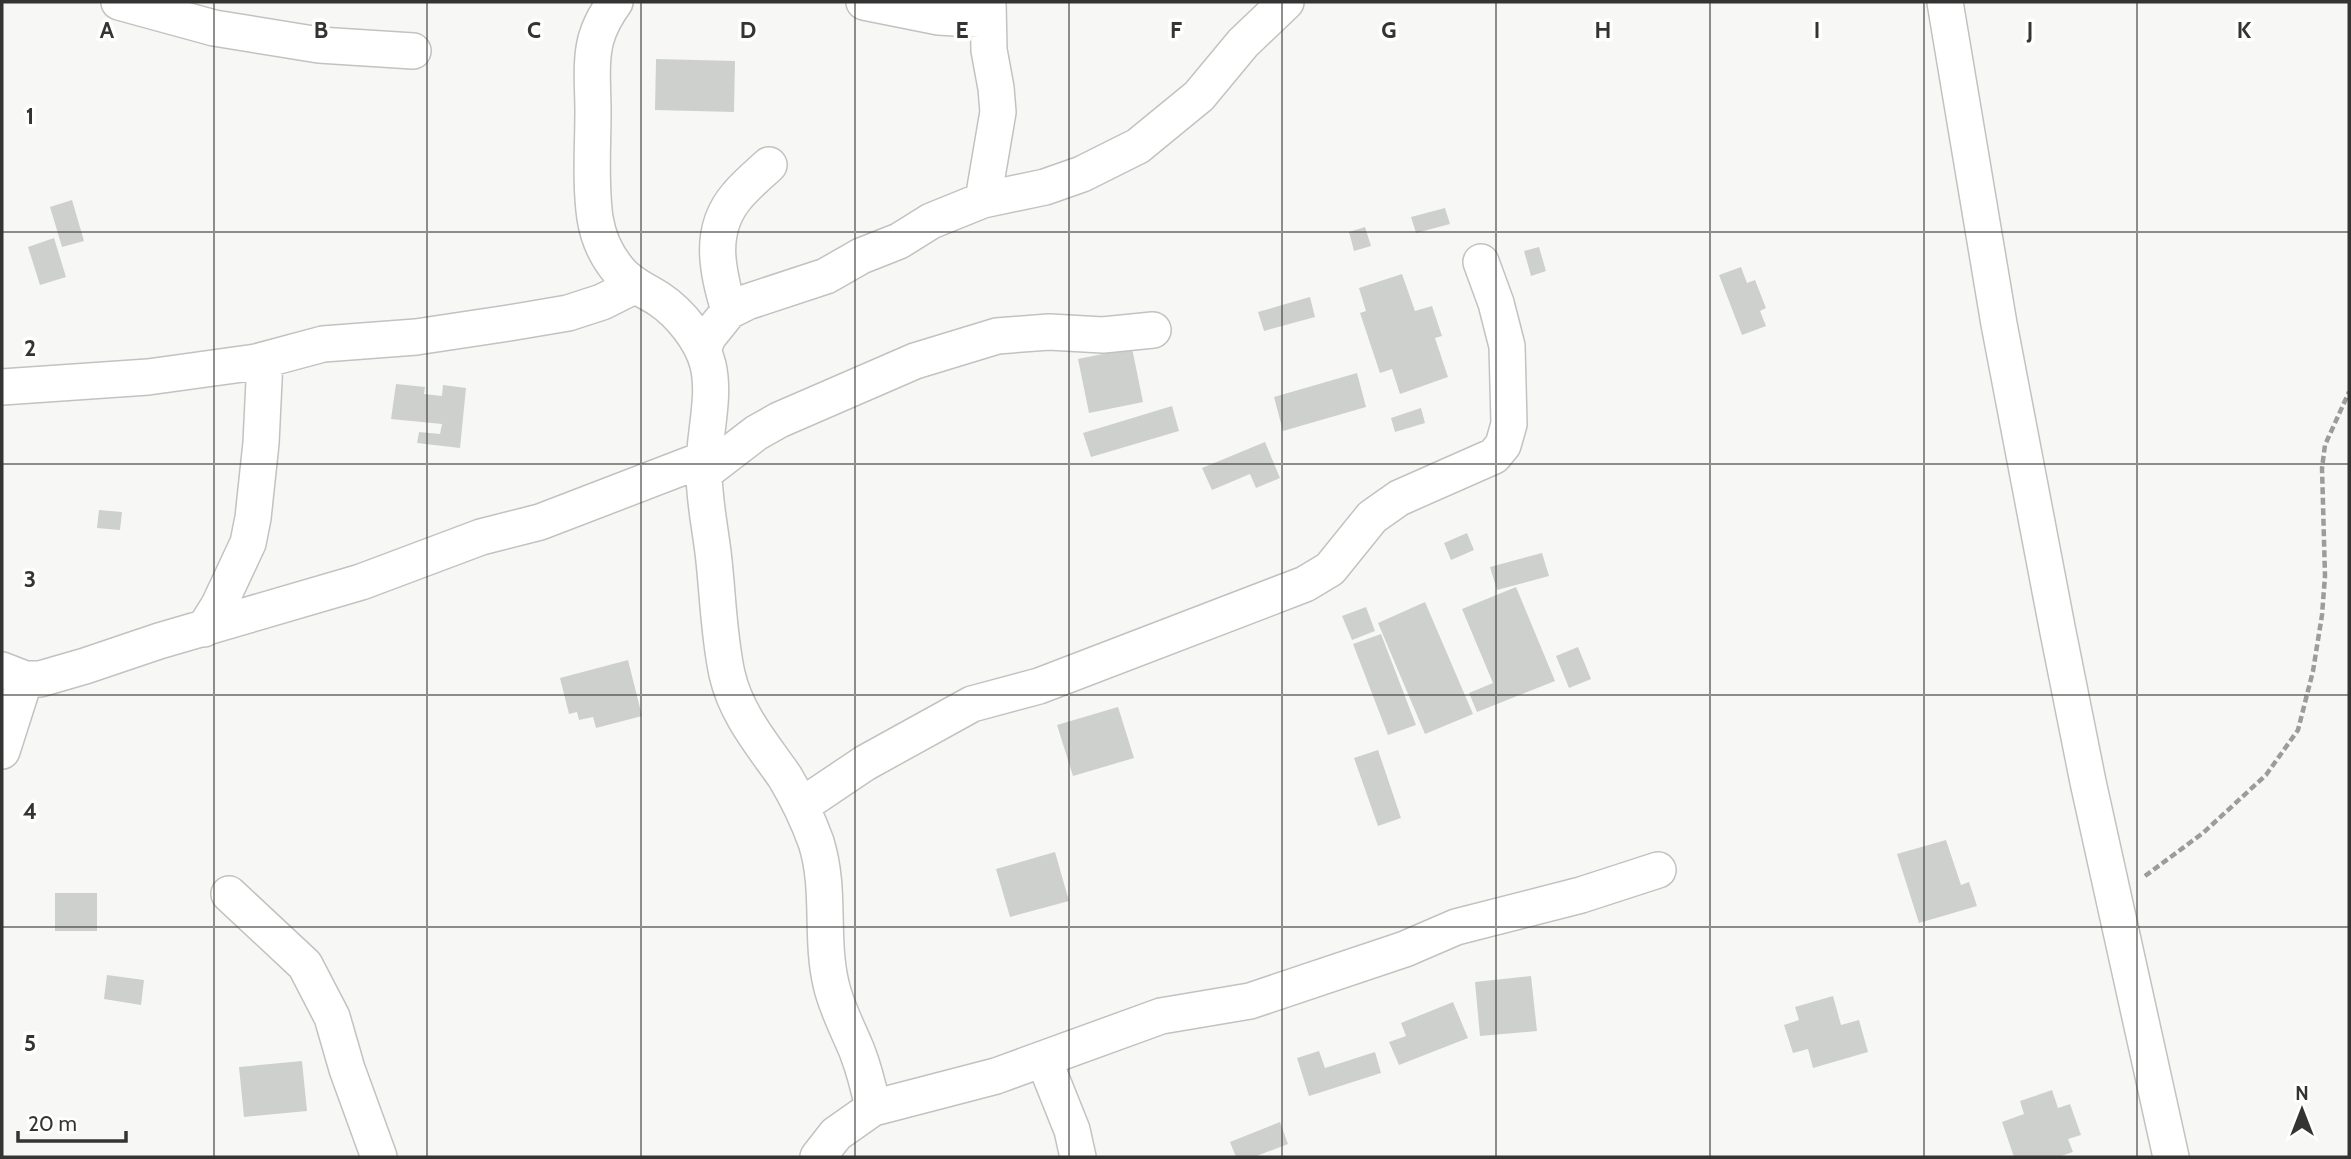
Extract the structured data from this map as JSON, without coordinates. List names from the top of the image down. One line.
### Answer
{"scale_bar":"20 m","north":"top","grid":{"columns":["A","B","C","D","E","F","G","H","I","J","K"],"rows":["1","2","3","4","5"]}}
